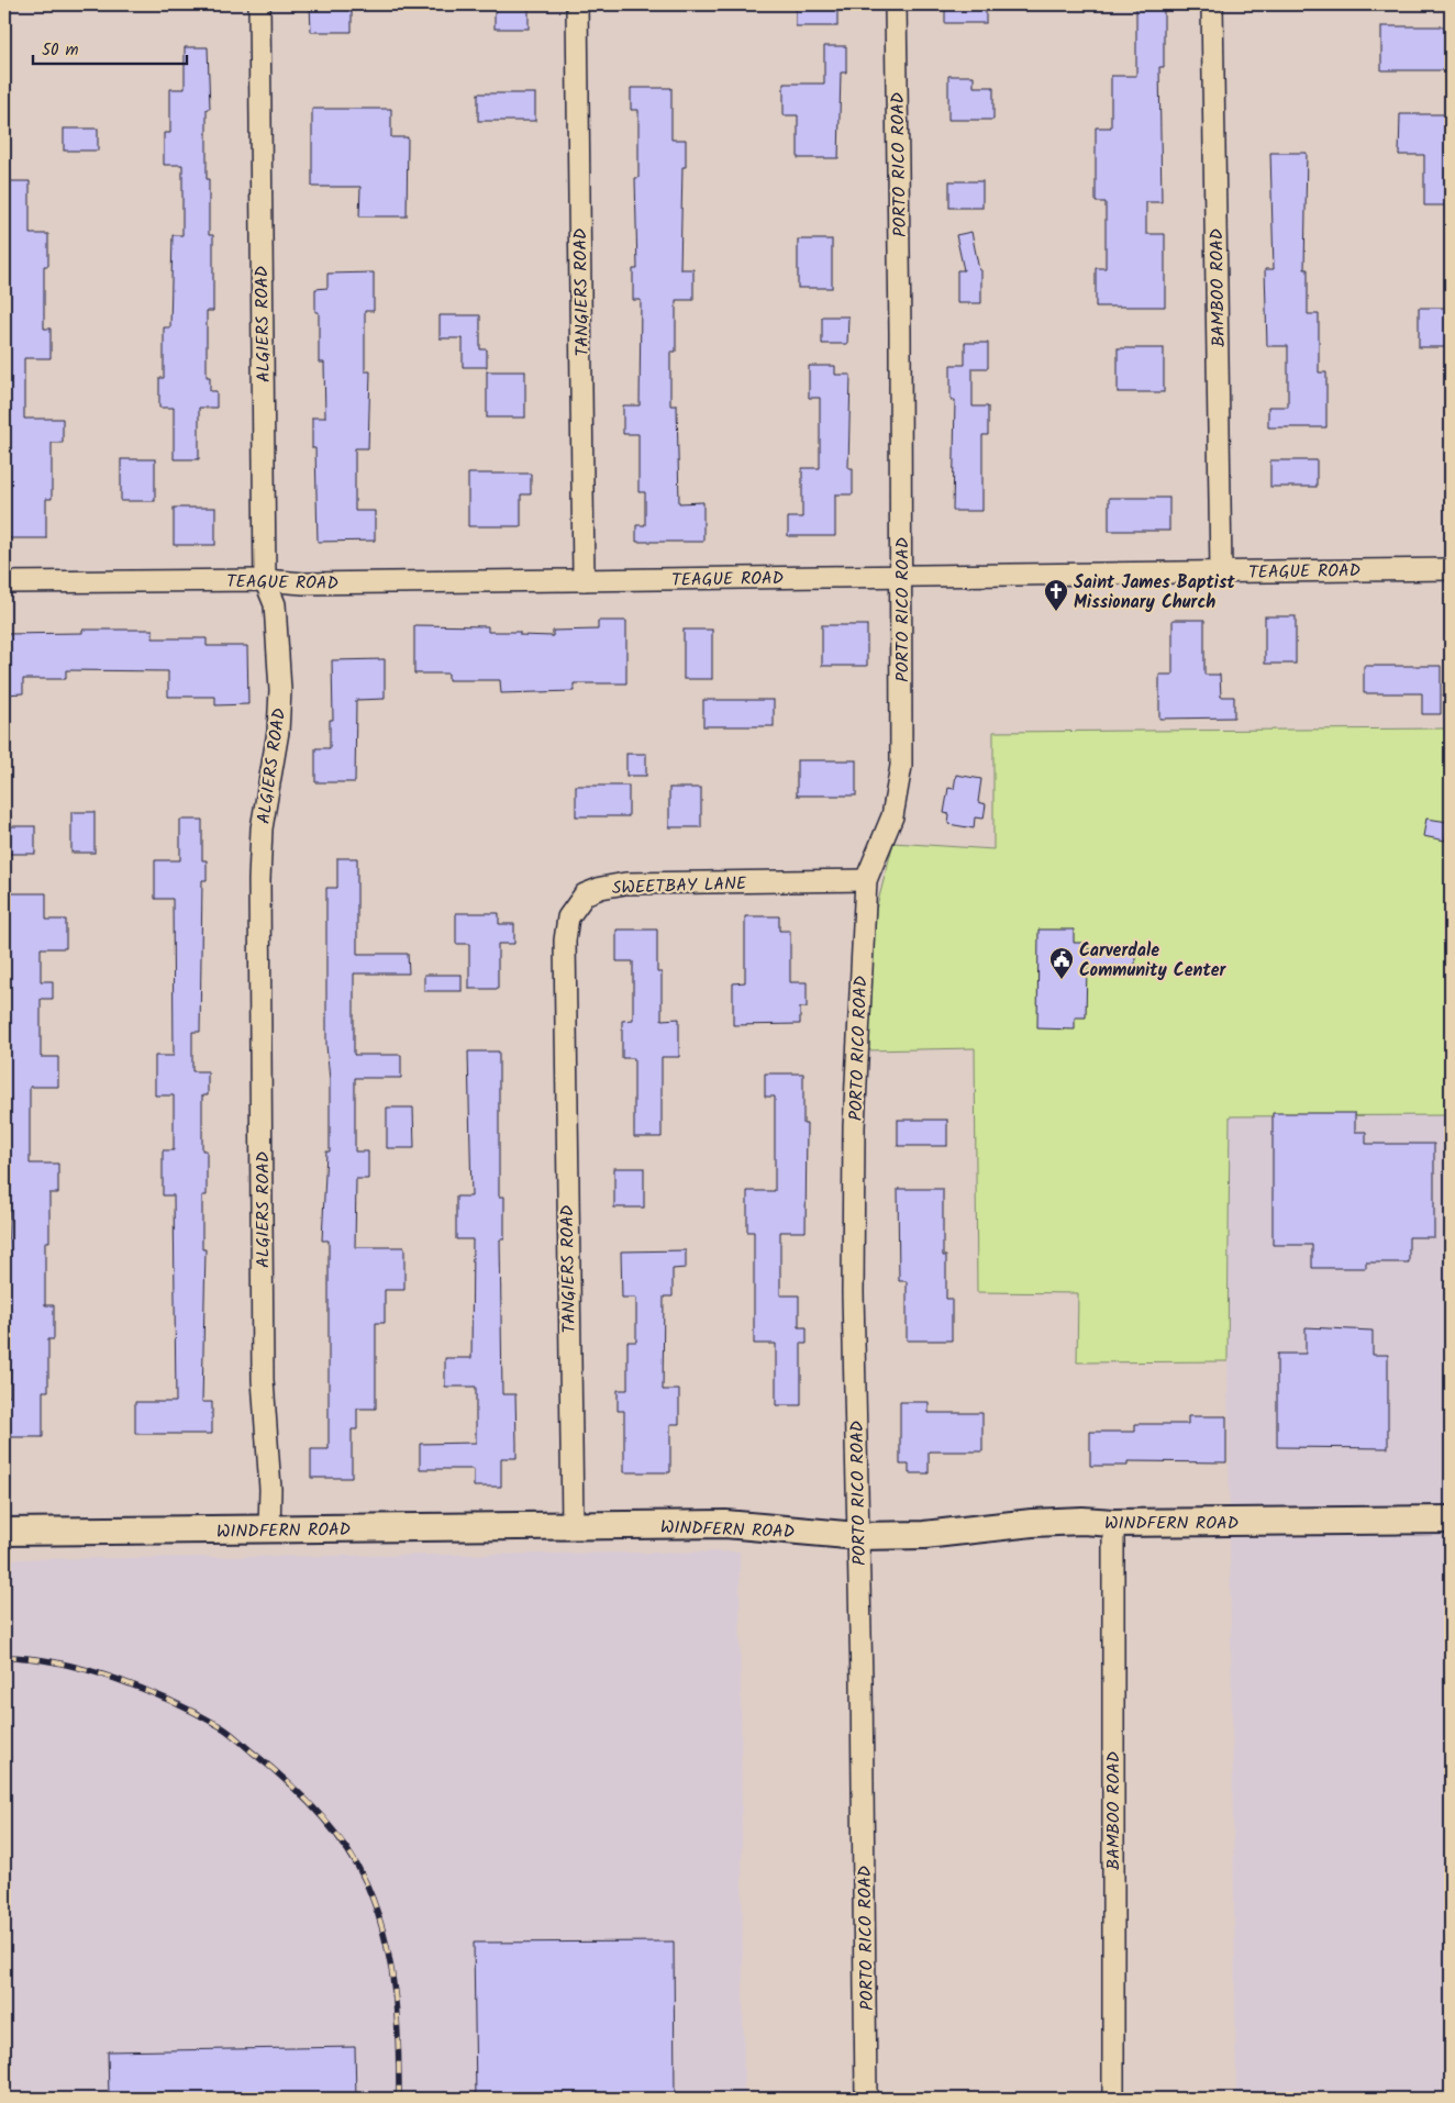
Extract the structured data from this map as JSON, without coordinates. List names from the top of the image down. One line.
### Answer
{"streets":{"street":["PORTO RICO ROAD","BAMBOO ROAD","TANGIERS ROAD","ALGIERS ROAD","TEAGUE ROAD","SWEETBAY LANE","WINDFERN ROAD"]},"crossings":[["PORTO RICO ROAD","TEAGUE ROAD"],["PORTO RICO ROAD","SWEETBAY LANE"],["PORTO RICO ROAD","WINDFERN ROAD"],["BAMBOO ROAD","TEAGUE ROAD"],["BAMBOO ROAD","WINDFERN ROAD"],["TANGIERS ROAD","TEAGUE ROAD"],["TANGIERS ROAD","SWEETBAY LANE"],["TANGIERS ROAD","WINDFERN ROAD"],["ALGIERS ROAD","TEAGUE ROAD"],["ALGIERS ROAD","WINDFERN ROAD"]],"places":{"church":["Saint James Baptist Missionary Church"],"public building":["Carverdale Community Center"]},"scale_bar":"50 m"}
